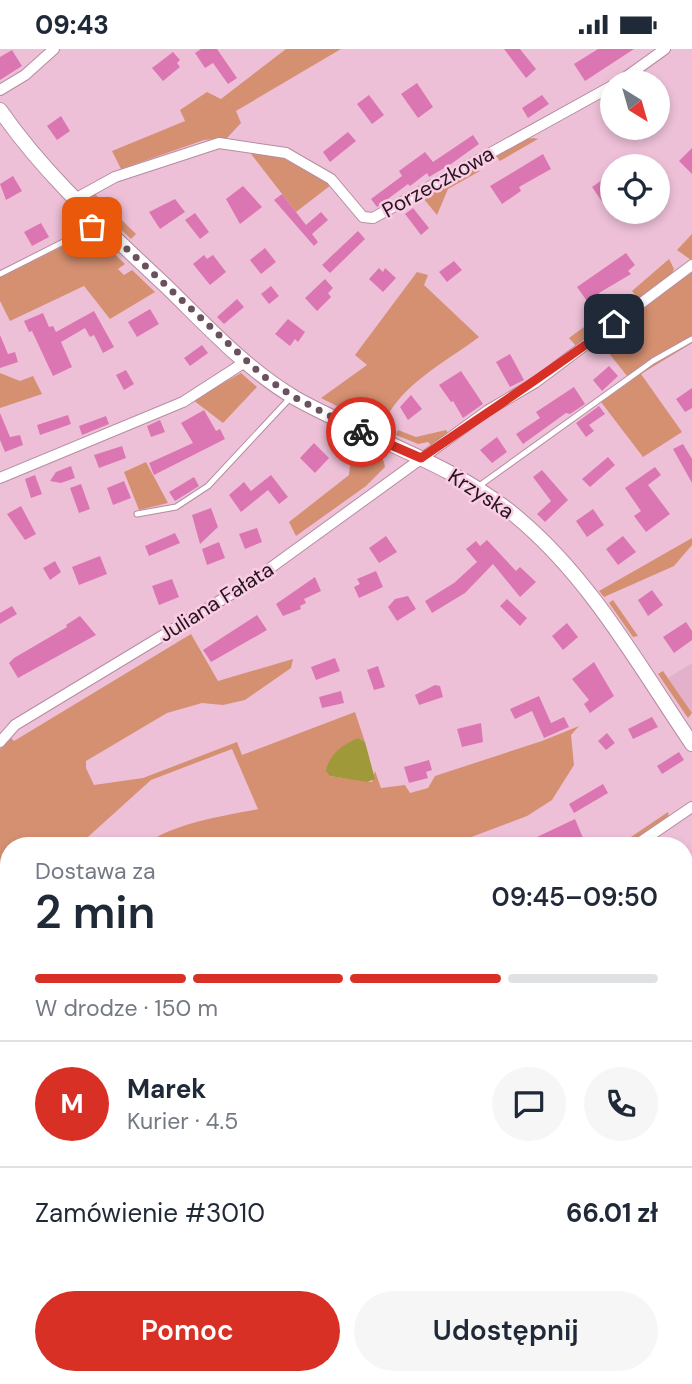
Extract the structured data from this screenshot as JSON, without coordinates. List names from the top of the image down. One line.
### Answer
{"streets":{"street":["Porzeczkowa","Krzyska","Juliana Fałata"]},"crossings":[["Porzeczkowa","Krzyska"],["Krzyska","Juliana Fałata"]],"north":"bottom right","page":{"status":"09:43","heading":["2 min","Dostawa za","09:45–09:50"],"panel":["Marek","Kurier · 4.5","Zamówienie #3010","66.01 zł"],"bar":"W drodze · 150 m","round":"M","buttons":["Pomoc","Udostępnij"]}}
